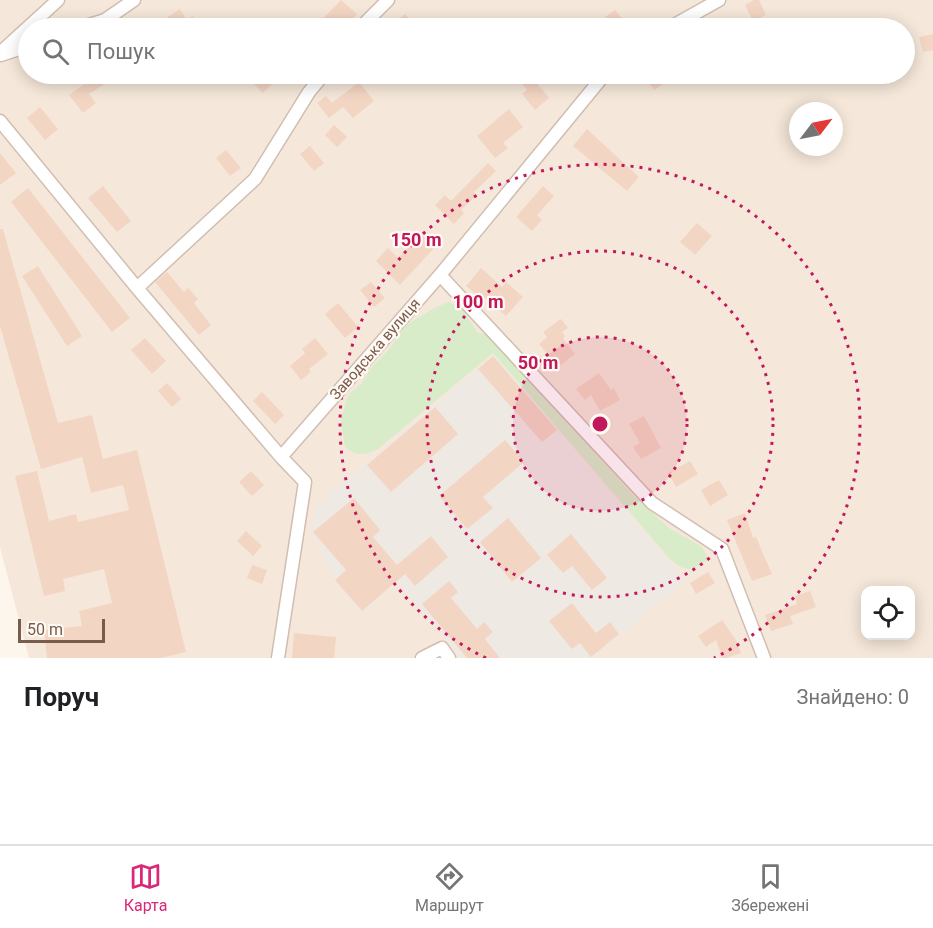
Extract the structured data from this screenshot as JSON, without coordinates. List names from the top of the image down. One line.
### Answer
{"streets":{"street":["Заводська вулиця"]},"scale_bar":"50 m","north":"top right","page":{"search":"Пошук","scale":"50 m","heading":["Поруч","Знайдено: 0"],"nav":["Карта","Маршрут","Збережені"]},"rings":["150 m","100 m","50 m"]}
